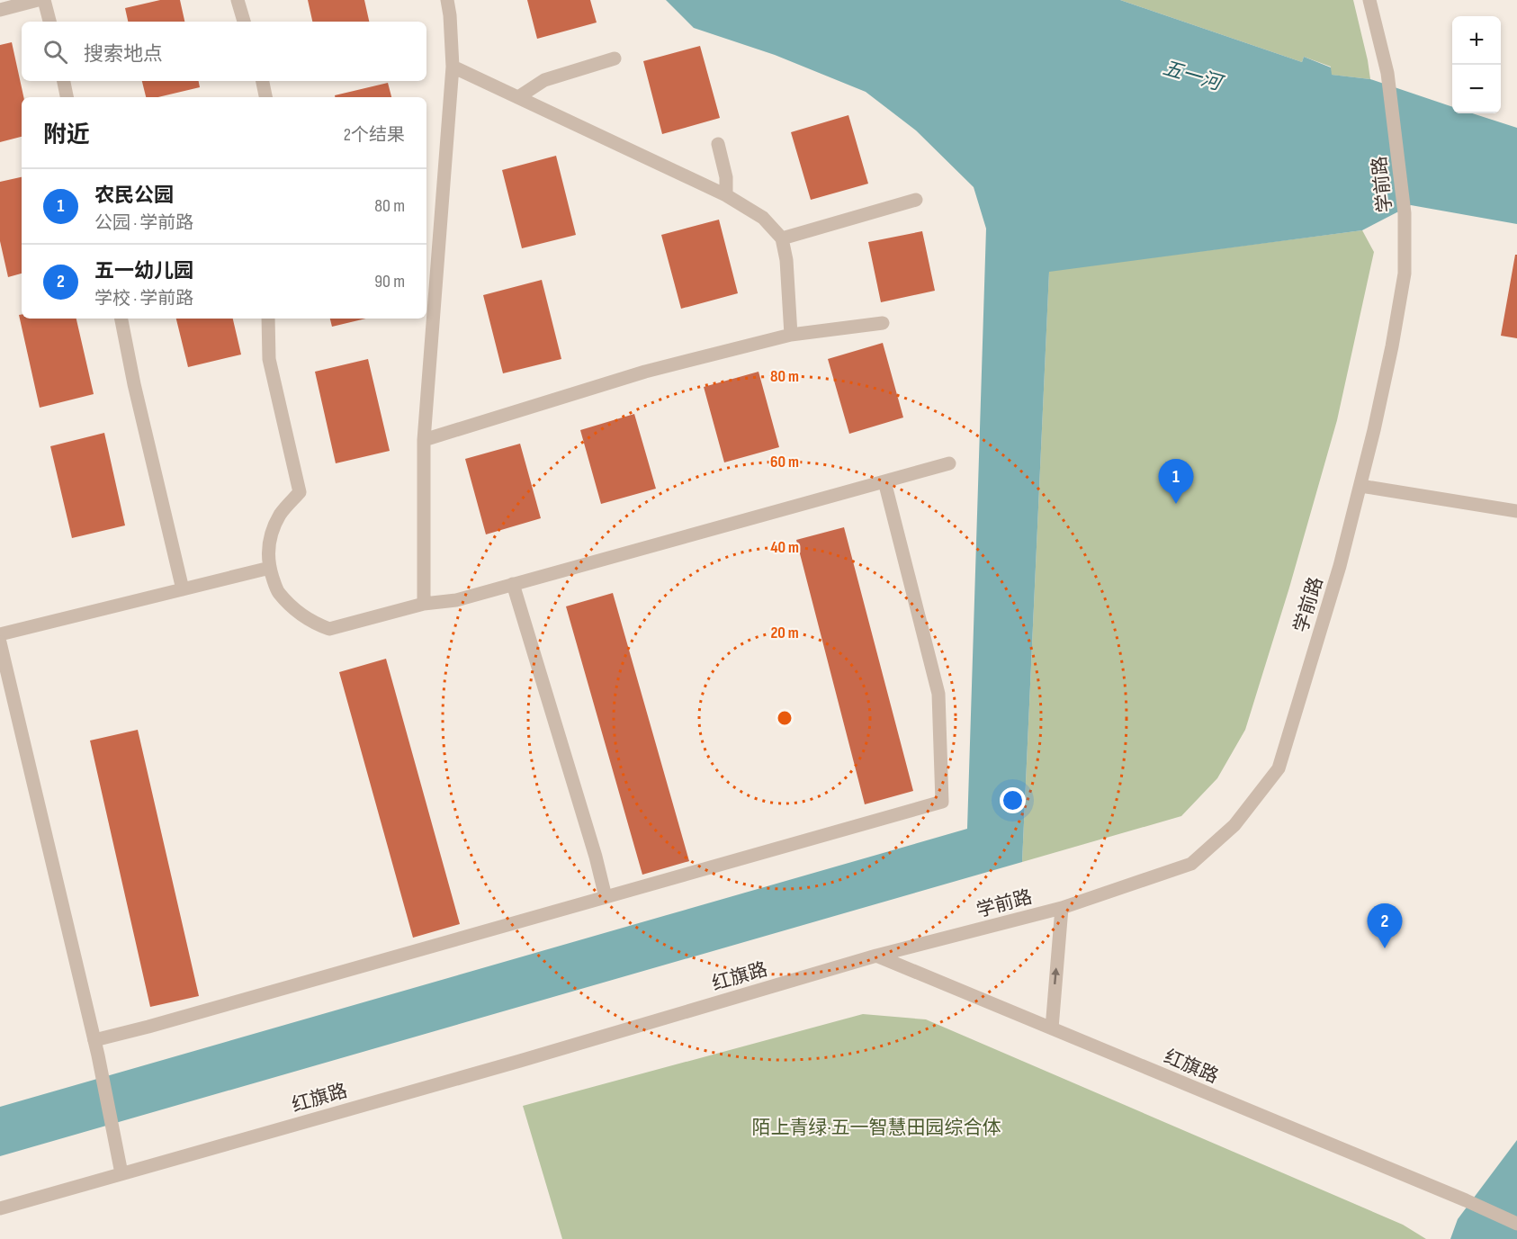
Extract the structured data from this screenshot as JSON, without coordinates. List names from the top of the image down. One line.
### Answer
{"streets":{"street":["学前路","红旗路"]},"crossings":[["学前路","红旗路"]],"water":["五一河"],"parks":["陌上青绿·五一智慧田园综合体"],"page":{"map_buttons":["+","−"],"search":"搜索地点","heading":["附近","2个结果"],"list":[{"mark":"1","name":"农民公园","note":"公园 · 学前路","value":"80 m"},{"mark":"2","name":"五一幼儿园","note":"学校 · 学前路","value":"90 m"}],"pins":["1","2"]},"rings":["80 m","60 m","40 m","20 m"]}
